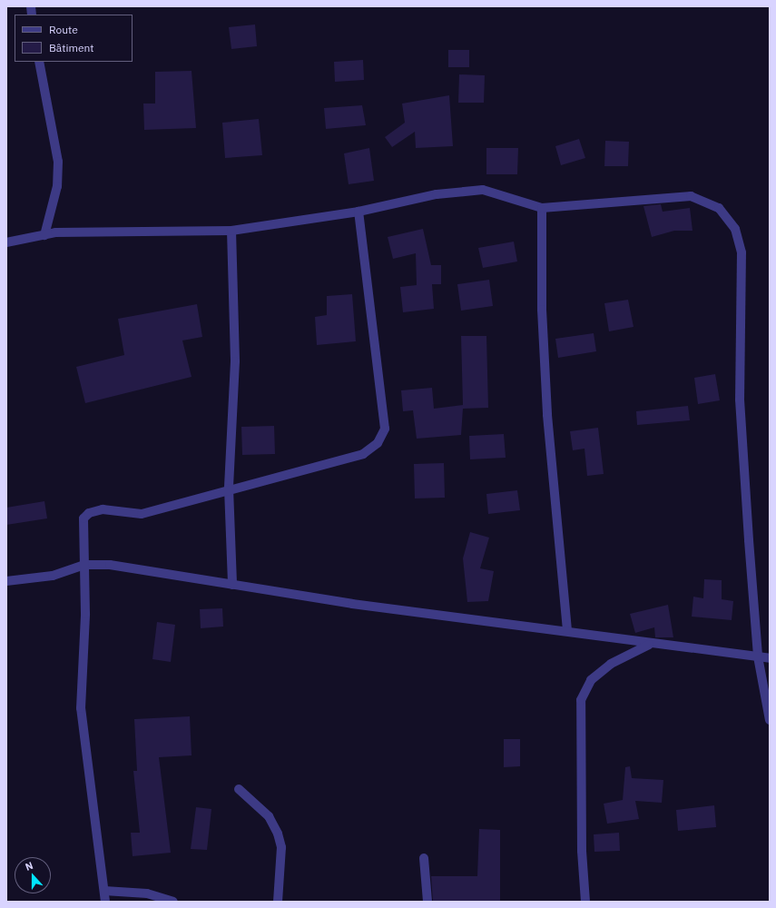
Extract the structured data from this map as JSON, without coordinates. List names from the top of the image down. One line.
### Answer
{"legend":["Route","Bâtiment"],"north":"top"}
